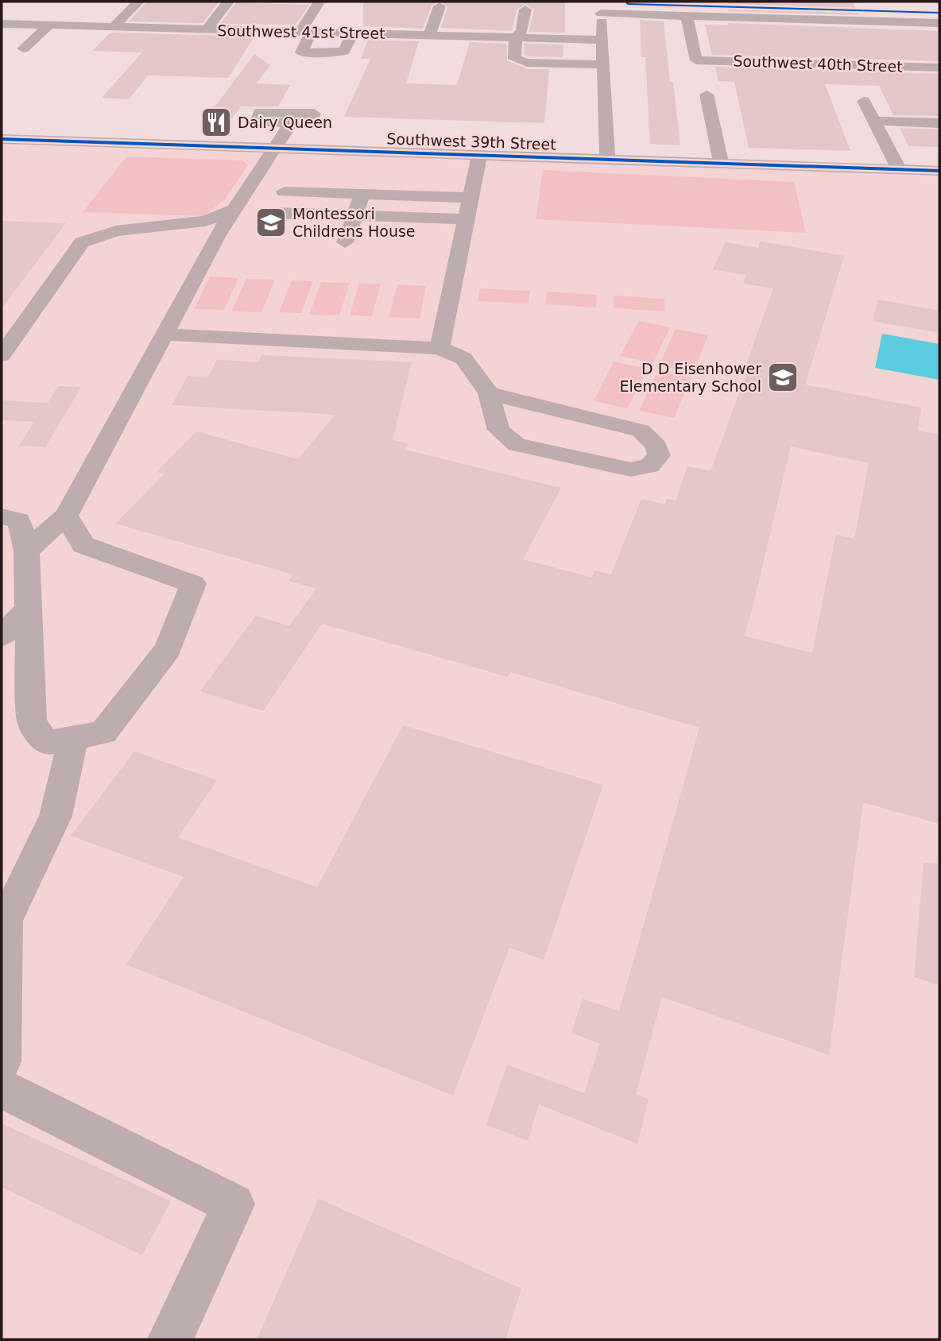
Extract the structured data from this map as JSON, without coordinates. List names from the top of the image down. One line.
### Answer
{"streets":{"street":["Southwest 41st Street","Southwest 40th Street","Southwest 39th Street"]},"places":{"restaurant":["Dairy Queen"],"school or university":["Montessori Childrens House","D D Eisenhower Elementary School"]}}
